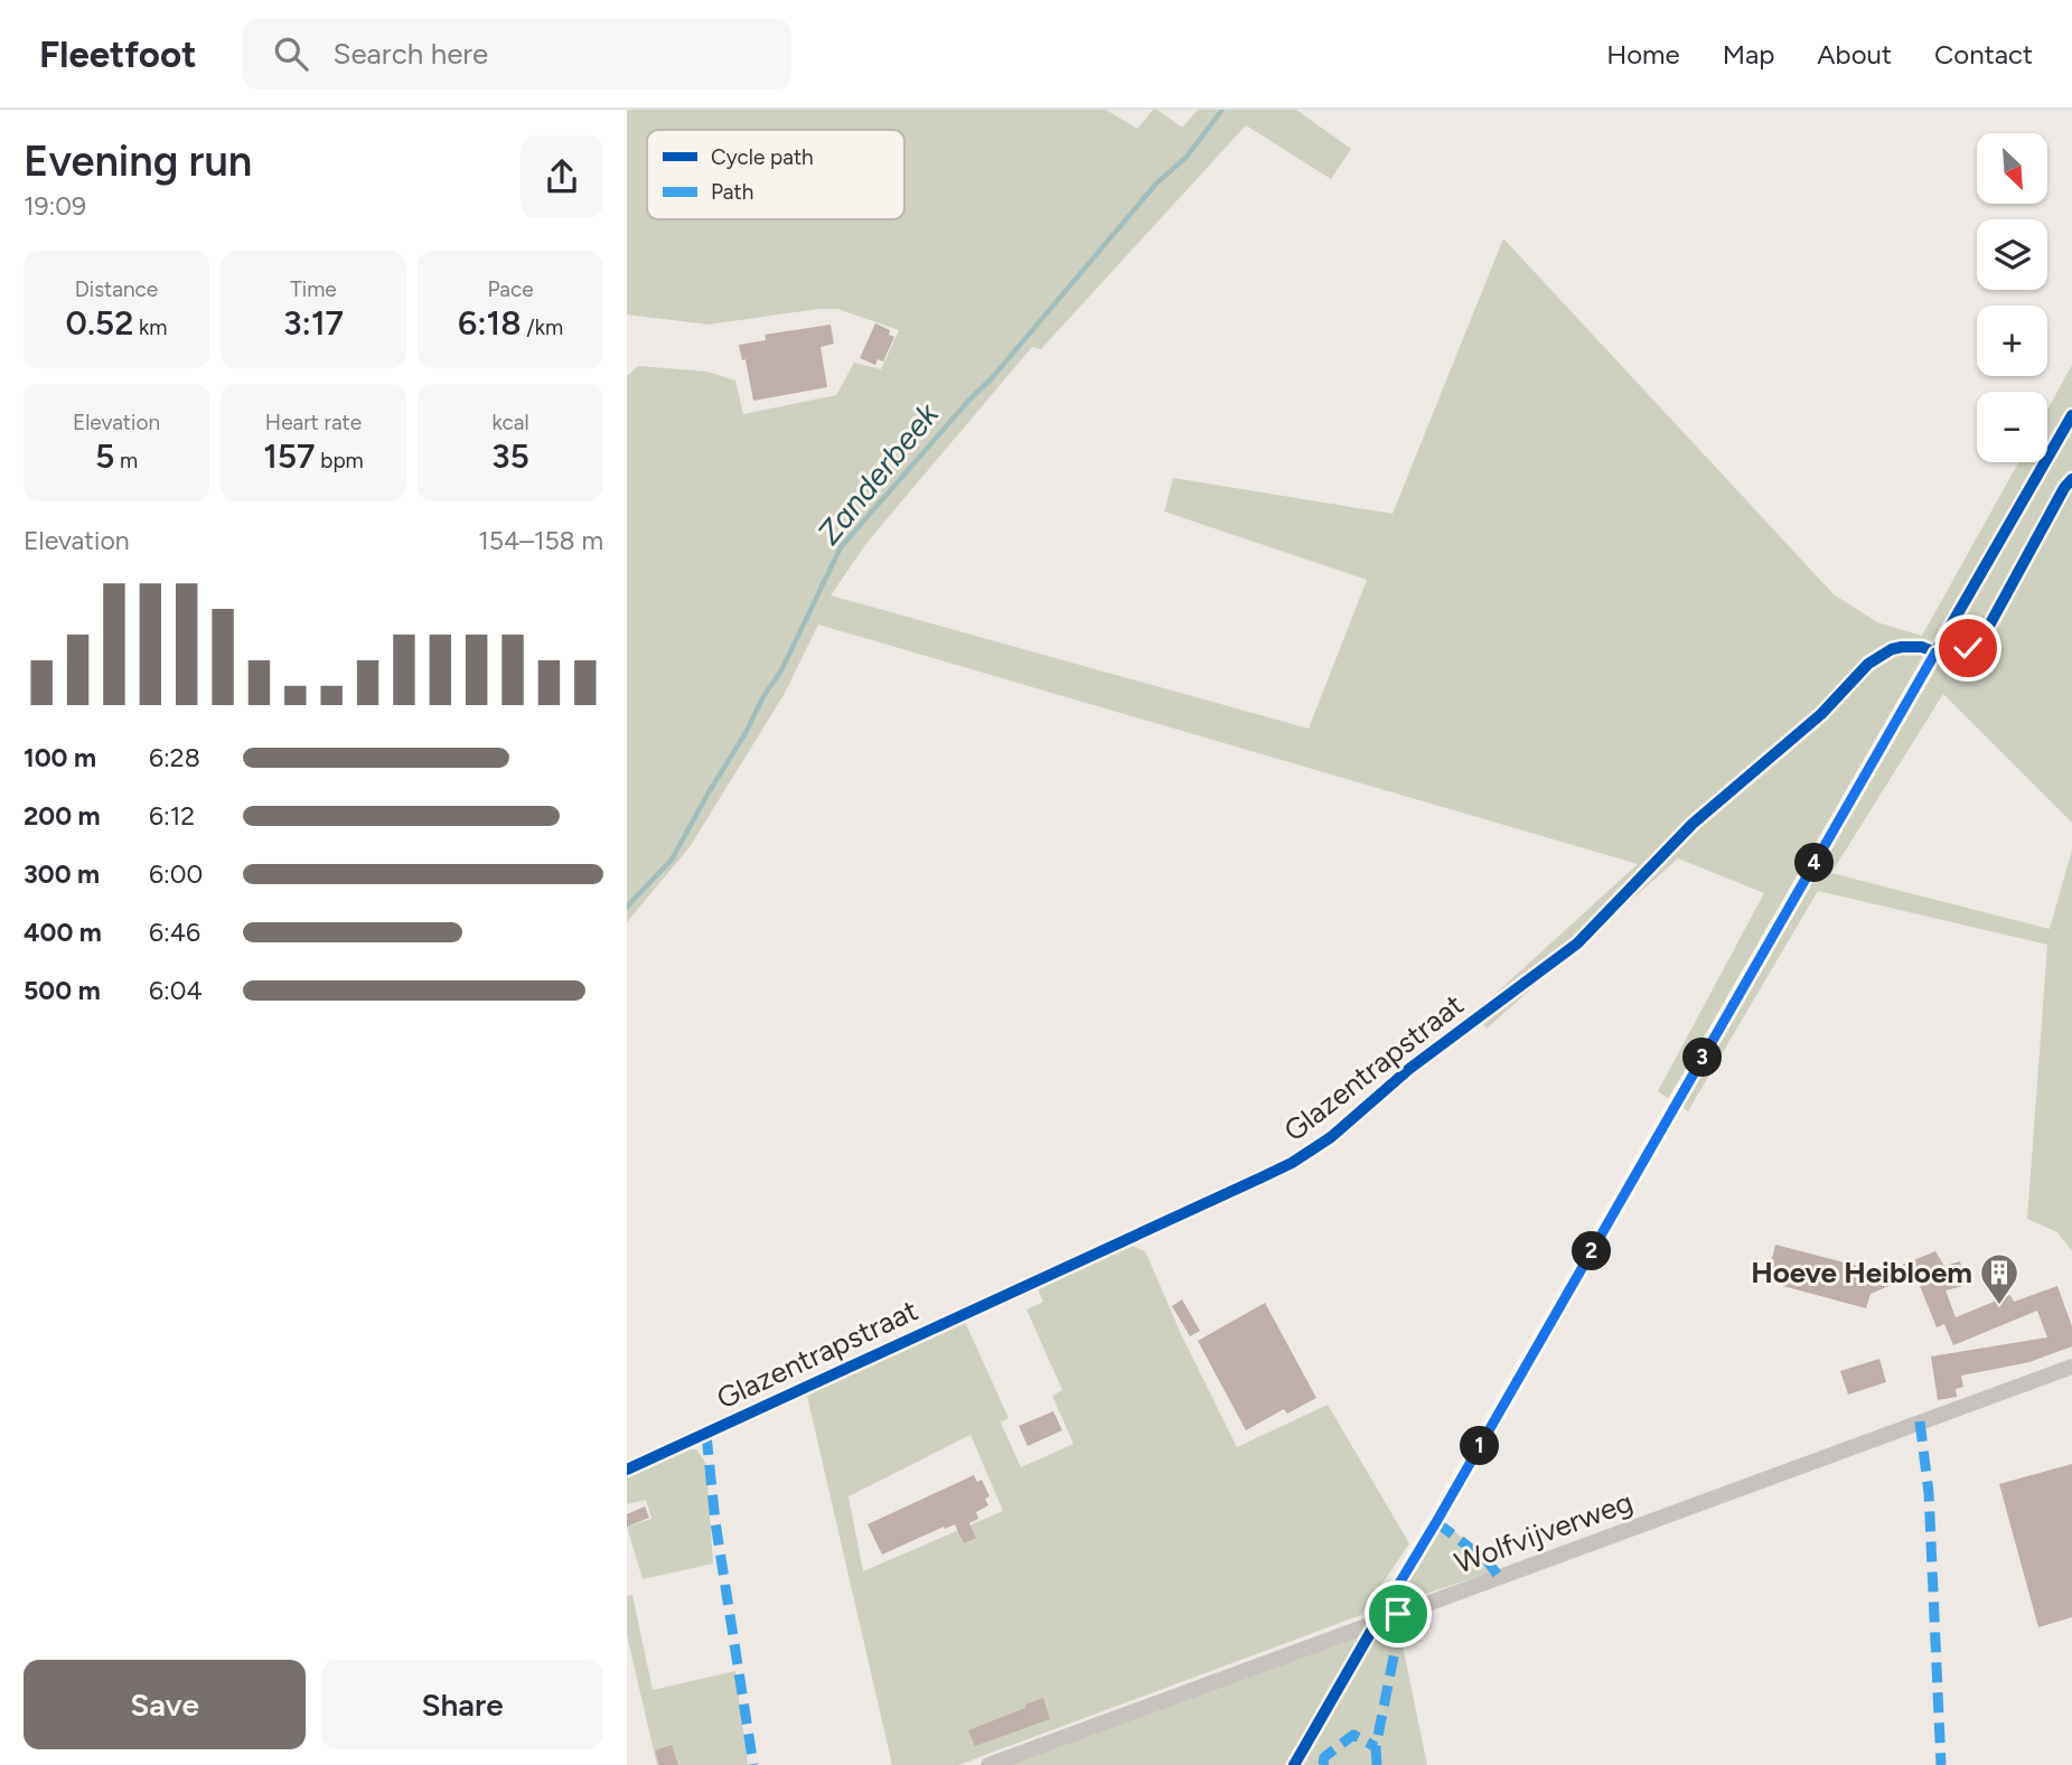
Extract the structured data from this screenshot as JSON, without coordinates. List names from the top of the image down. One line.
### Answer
{"streets":{"street":["Glazentrapstraat","Wolfvijverweg"]},"water":["Zanderbeek"],"places":{"building":["Hoeve Heibloem"]},"legend":["Cycle path","Path"],"north":"bottom right","page":{"header":"Fleetfoot","search":"Search here","nav":["Home","Map","About","Contact"],"heading":["Evening run","19:09"],"map_buttons":["+","−"],"stats":[["Distance","0.52 km"],["Time","3:17"],["Pace","6:18 /km"],["Elevation","5 m"],["Heart rate","157 bpm"],["kcal","35"]],"chart":["Elevation","154–158 m"],"list":[{"name":"100 m","note":"6:28"},{"name":"200 m","note":"6:12"},{"name":"300 m","note":"6:00"},{"name":"400 m","note":"6:46"},{"name":"500 m","note":"6:04"}],"pins":["4","3","2","1"],"buttons":["Save","Share"]}}
